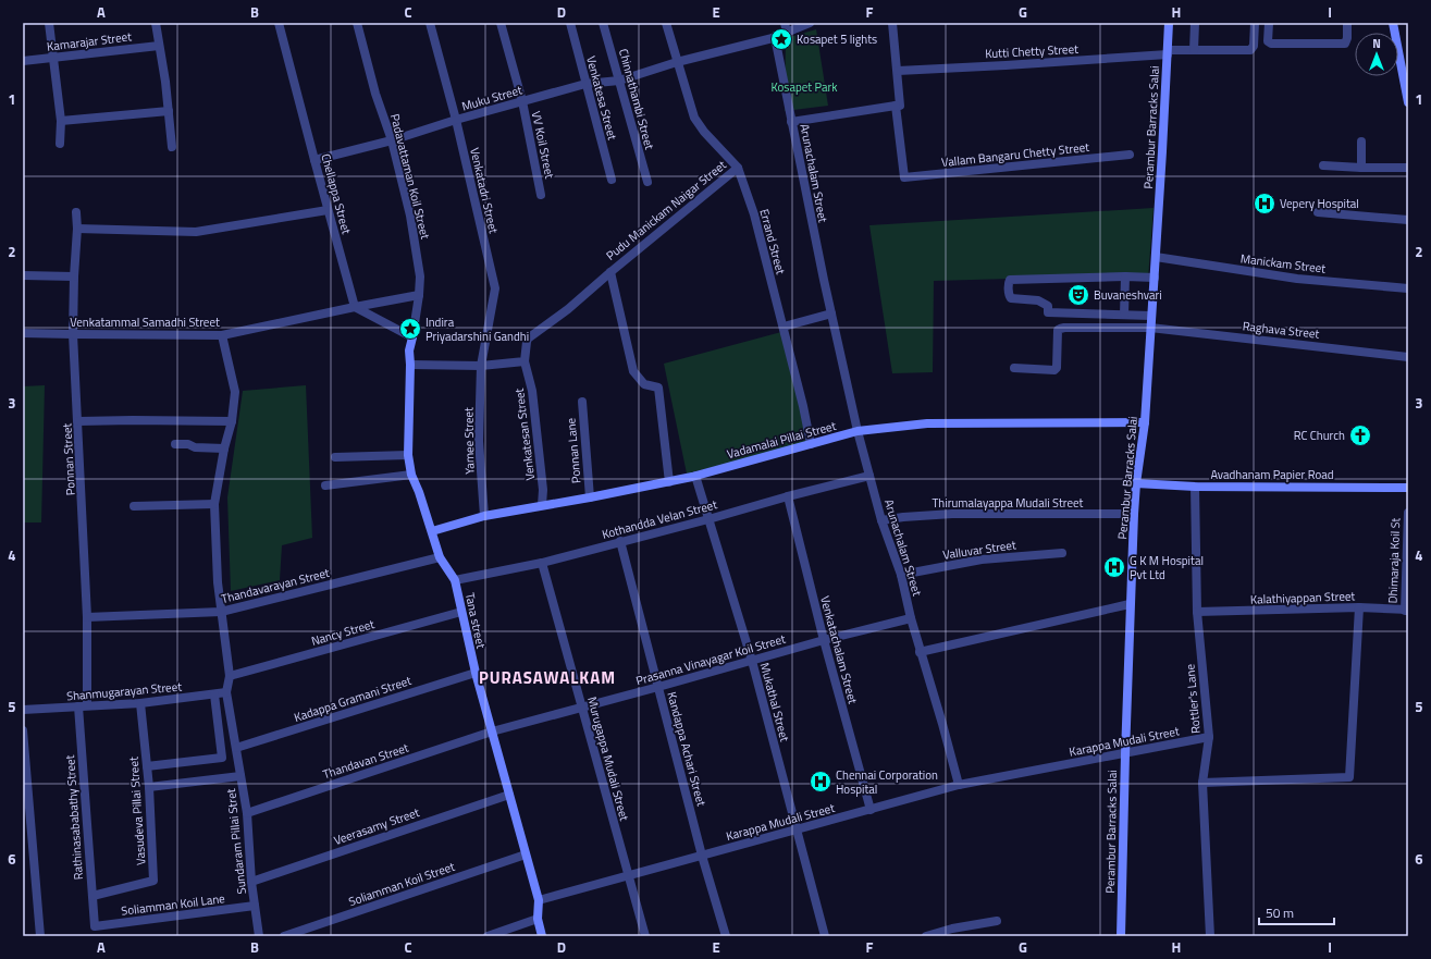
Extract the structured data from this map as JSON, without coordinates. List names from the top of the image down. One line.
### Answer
{"streets":{"street":["Kamarajar Street","Kutti Chetty Street","Muku Street","Venkatesa Street","Chinnathambi Street","Perambur Barracks Salai","VV Koil Street","Vallam Bangaru Chetty Street","Arunachalam Street","Padavattaman Koil Street","Venkatadri Street","Chellappa Street","Pudu Manickam Naigar Street","Errand Street","Manickam Street","Venkatammal Samadhi Street","Raghava Street","Venkatesan Street","Vadamalai Pillai Street","Yamee Street","Ponnan Lane","Ponnan Street","Avadhanam Papier Road","Thirumalayappa Mudali Street","Kothandda Velan Street","Valluvar Street","Dhimaraja Koil St","Thandavarayan Street","Kalathiyappan Street","Tana street","Nancy Street","Venkatachalam Street","Prasanna Vinayagar Koil Street","Shanmugarayan Street","Kadappa Gramani Street","Rottler's Lane","Mukathal Street","Karappa Mudali Street","Kandappa Achari Street","Murugappa Mudali Street","Thandavan Street","Vasudeva Pillai Street","Rathinasababathy Street","Veerasamy Street","Sundaram Pillai Stret","Soliamman Koil Street","Soliamman Koil Lane"]},"crossings":[["Kutti Chetty Street","Perambur Barracks Salai"],["Muku Street","Venkatesa Street"],["Muku Street","Chinnathambi Street"],["Muku Street","VV Koil Street"],["Muku Street","Padavattaman Koil Street"],["Muku Street","Venkatadri Street"],["Muku Street","Chellappa Street"],["Muku Street","Errand Street"],["Perambur Barracks Salai","Manickam Street"],["Perambur Barracks Salai","Raghava Street"],["Perambur Barracks Salai","Vadamalai Pillai Street"],["Perambur Barracks Salai","Avadhanam Papier Road"],["Perambur Barracks Salai","Thirumalayappa Mudali Street"],["Perambur Barracks Salai","Karappa Mudali Street"],["Arunachalam Street","Vadamalai Pillai Street"],["Arunachalam Street","Thirumalayappa Mudali Street"],["Arunachalam Street","Kothandda Velan Street"],["Arunachalam Street","Valluvar Street"],["Arunachalam Street","Prasanna Vinayagar Koil Street"],["Arunachalam Street","Karappa Mudali Street"],["Padavattaman Koil Street","Venkatammal Samadhi Street"],["Padavattaman Koil Street","Tana street"],["Venkatadri Street","Yamee Street"],["Chellappa Street","Venkatammal Samadhi Street"],["Pudu Manickam Naigar Street","Errand Street"],["Pudu Manickam Naigar Street","Venkatesan Street"],["Pudu Manickam Naigar Street","Vadamalai Pillai Street"],["Errand Street","Vadamalai Pillai Street"],["Venkatammal Samadhi Street","Ponnan Street"],["Venkatesan Street","Vadamalai Pillai Street"],["Vadamalai Pillai Street","Yamee Street"],["Vadamalai Pillai Street","Ponnan Lane"],["Vadamalai Pillai Street","Tana street"],["Vadamalai Pillai Street","Mukathal Street"],["Ponnan Street","Thandavarayan Street"],["Ponnan Street","Shanmugarayan Street"],["Ponnan Street","Rathinasababathy Street"],["Avadhanam Papier Road","Rottler's Lane"],["Kothandda Velan Street","Tana street"],["Kothandda Velan Street","Venkatachalam Street"],["Kothandda Velan Street","Mukathal Street"],["Kothandda Velan Street","Kandappa Achari Street"],["Kothandda Velan Street","Murugappa Mudali Street"],["Dhimaraja Koil St","Kalathiyappan Street"],["Thandavarayan Street","Tana street"],["Kalathiyappan Street","Rottler's Lane"],["Tana street","Nancy Street"],["Tana street","Prasanna Vinayagar Koil Street"],["Tana street","Kadappa Gramani Street"],["Tana street","Karappa Mudali Street"],["Tana street","Thandavan Street"],["Tana street","Veerasamy Street"],["Tana street","Soliamman Koil Street"],["Venkatachalam Street","Prasanna Vinayagar Koil Street"],["Venkatachalam Street","Karappa Mudali Street"],["Prasanna Vinayagar Koil Street","Mukathal Street"],["Prasanna Vinayagar Koil Street","Kandappa Achari Street"],["Prasanna Vinayagar Koil Street","Murugappa Mudali Street"],["Prasanna Vinayagar Koil Street","Thandavan Street"],["Shanmugarayan Street","Vasudeva Pillai Street"],["Shanmugarayan Street","Rathinasababathy Street"],["Shanmugarayan Street","Sundaram Pillai Stret"],["Kadappa Gramani Street","Sundaram Pillai Stret"],["Rottler's Lane","Karappa Mudali Street"],["Mukathal Street","Karappa Mudali Street"],["Karappa Mudali Street","Kandappa Achari Street"],["Karappa Mudali Street","Murugappa Mudali Street"],["Thandavan Street","Sundaram Pillai Stret"],["Vasudeva Pillai Street","Rathinasababathy Street"],["Rathinasababathy Street","Soliamman Koil Lane"],["Veerasamy Street","Sundaram Pillai Stret"],["Sundaram Pillai Stret","Soliamman Koil Lane"]],"districts":["PURASAWALKAM"],"parks":["Kosapet Park"],"places":{"place":["Kosapet 5 lights","Indira Priyadarshini Gandhi"],"hospital":["Vepery Hospital","G K M Hospital Pvt Ltd","Chennai Corporation Hospital"],"theatre":["Buvaneshvari"],"church":["RC Church"]},"scale_bar":"50 m","north":"top","grid":{"columns":["A","B","C","D","E","F","G","H","I"],"rows":["1","2","3","4","5","6"]}}
